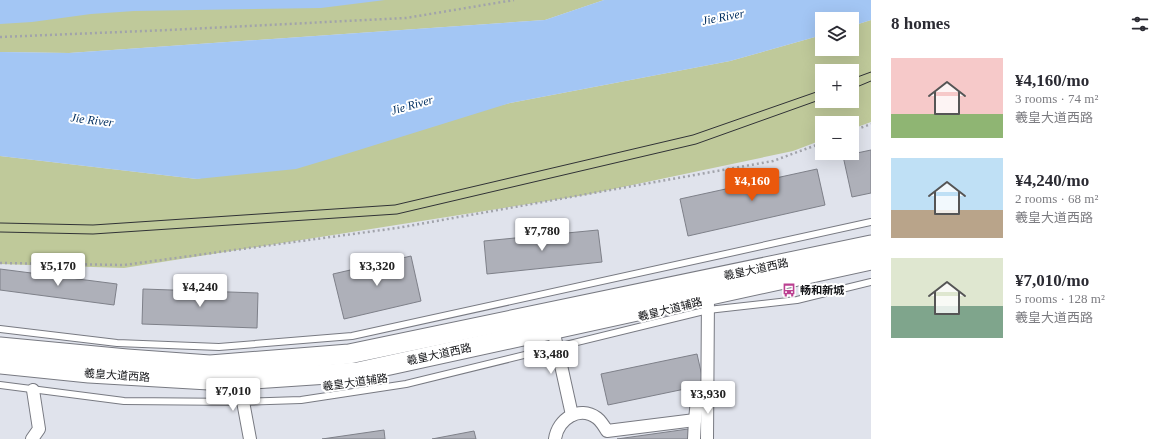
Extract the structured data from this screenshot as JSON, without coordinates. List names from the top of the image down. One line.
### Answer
{"streets":{"main road":["羲皇大道西路"],"lane":["羲皇大道辅路"]},"crossings":[["羲皇大道西路","羲皇大道辅路"]],"water":["Jie River"],"places":{"bus stop":["畅和新城"]},"page":{"heading":"8 homes","map_buttons":["+","−"],"list":[{"name":"¥4,160/mo","note":"3 rooms · 74 m² · 羲皇大道西路"},{"name":"¥4,240/mo","note":"2 rooms · 68 m² · 羲皇大道西路"},{"name":"¥7,010/mo","note":"5 rooms · 128 m² · 羲皇大道西路"}],"price":["¥4,160","¥7,780","¥5,170","¥3,320","¥4,240","¥3,480","¥7,010","¥3,930"]}}
